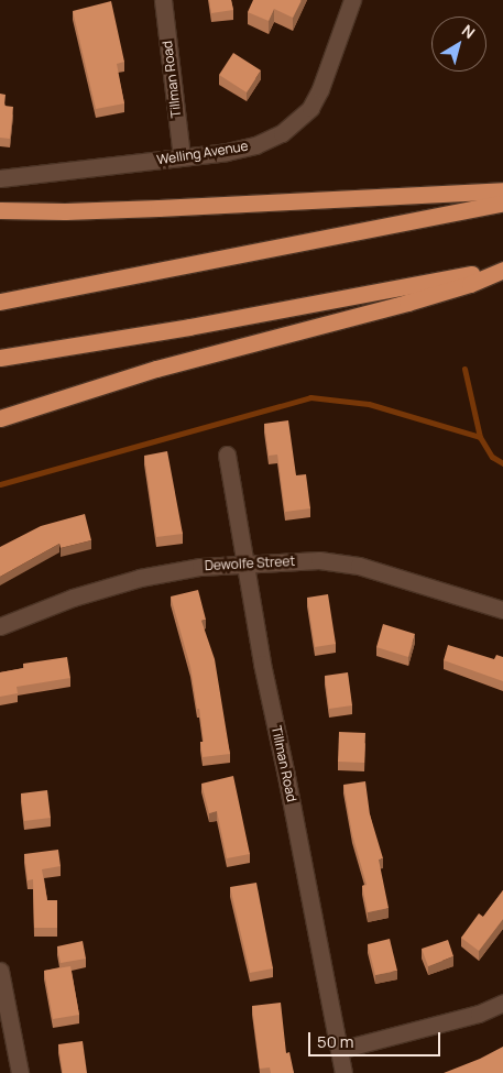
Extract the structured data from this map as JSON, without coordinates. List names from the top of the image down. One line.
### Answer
{"streets":{"street":["Tillman Road","Welling Avenue","Dewolfe Street"]},"crossings":[["Tillman Road","Welling Avenue"],["Tillman Road","Dewolfe Street"]],"scale_bar":"50 m","north":"top right"}
